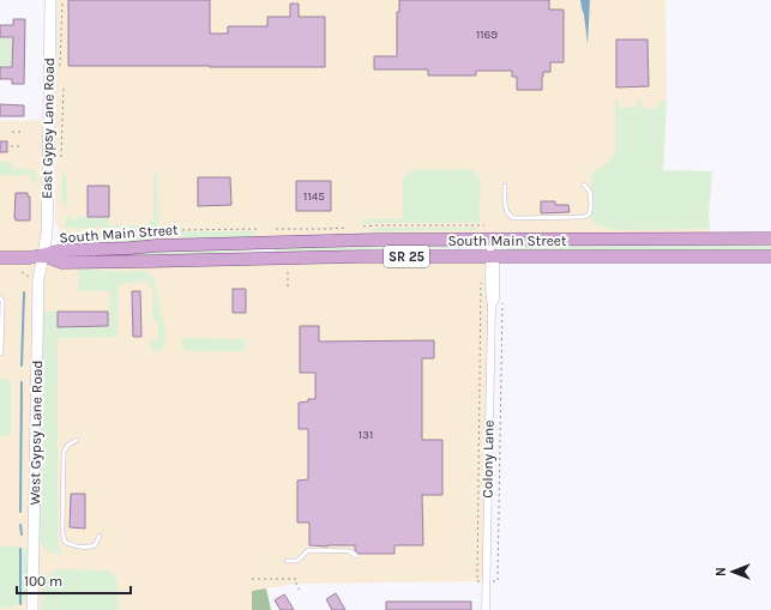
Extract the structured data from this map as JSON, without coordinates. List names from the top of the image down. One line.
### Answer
{"streets":{"main road":["East Gypsy Lane Road","South Main Street","SR 25","West Gypsy Lane Road"],"street":["Colony Lane"]},"crossings":[["East Gypsy Lane Road","South Main Street"],["East Gypsy Lane Road","West Gypsy Lane Road"],["South Main Street","West Gypsy Lane Road"],["South Main Street","Colony Lane"]],"house_numbers":["1169","1145","131"],"scale_bar":"100 m","north":"left"}
